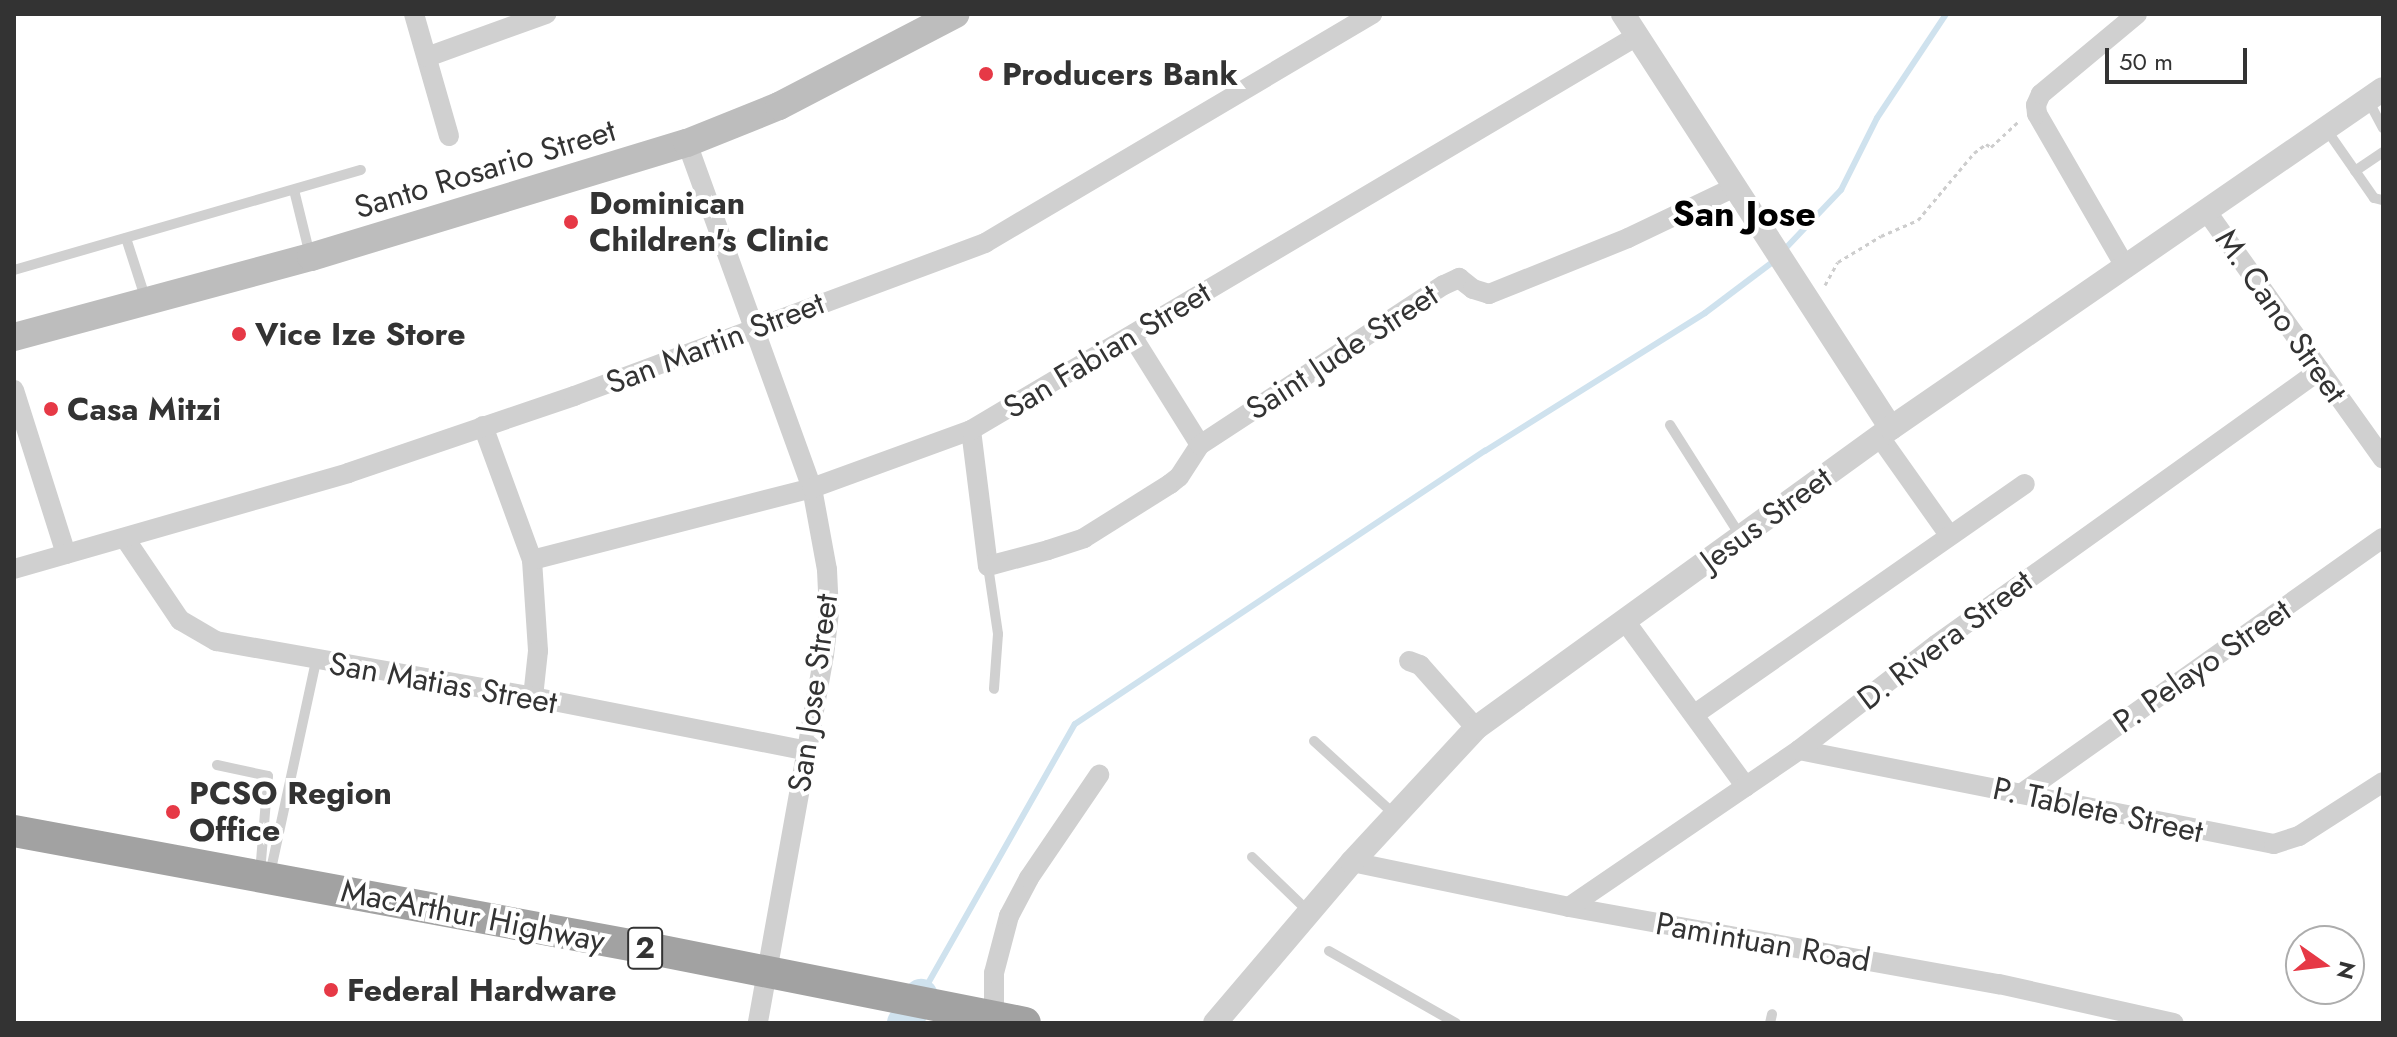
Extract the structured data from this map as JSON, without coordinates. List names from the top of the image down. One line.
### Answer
{"streets":{"highway":["MacArthur Highway","2"],"main road":["Santo Rosario Street"],"street":["M. Cano Street","San Martin Street","San Fabian Street","Saint Jude Street","Jesus Street","D. Rivera Street","P. Pelayo Street","San Matias Street","San Jose Street","P. Tablete Street","Pamintuan Road"]},"crossings":[["Santo Rosario Street","San Jose Street"],["M. Cano Street","Jesus Street"],["M. Cano Street","D. Rivera Street"],["San Martin Street","San Matias Street"],["San Martin Street","San Jose Street"],["San Fabian Street","San Jose Street"],["Jesus Street","Pamintuan Road"],["D. Rivera Street","P. Tablete Street"],["D. Rivera Street","Pamintuan Road"],["P. Pelayo Street","P. Tablete Street"],["San Matias Street","San Jose Street"],["San Jose Street","MacArthur Highway"]],"districts":["San Jose"],"places":["Producers Bank","Dominican Children's Clinic","Vice Ize Store","Casa Mitzi","PCSO Region Office","Federal Hardware"],"scale_bar":"50 m","north":"right"}
